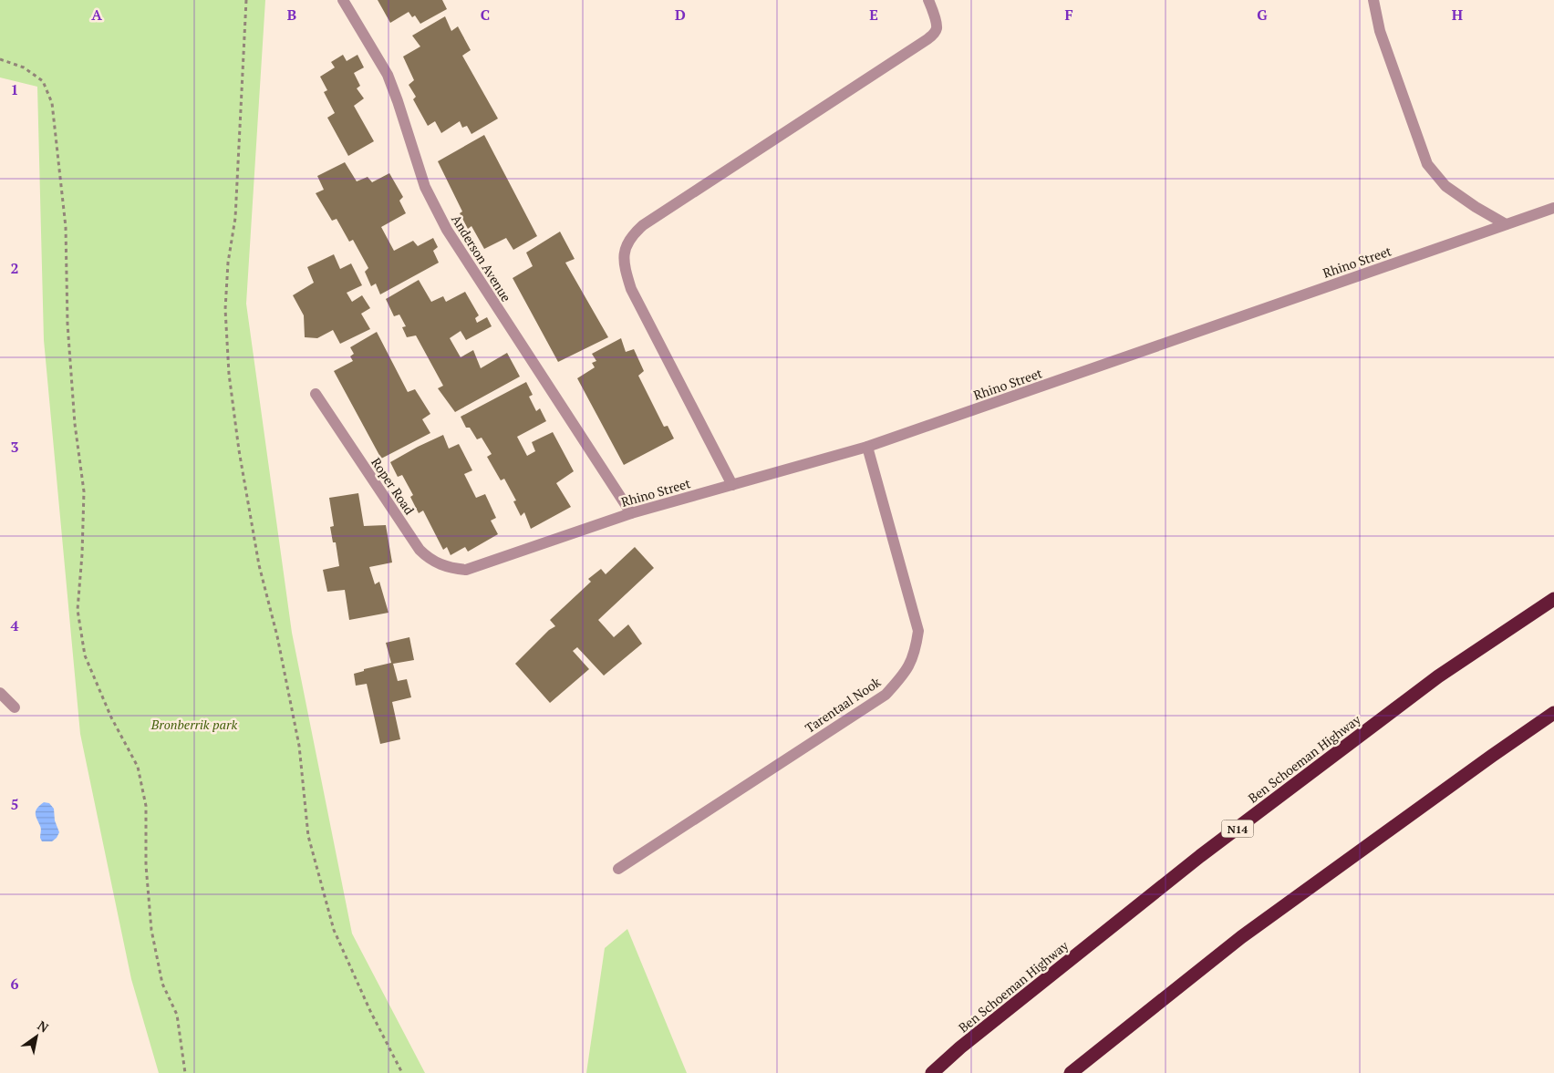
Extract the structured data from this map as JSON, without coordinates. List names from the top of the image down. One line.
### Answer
{"streets":{"highway":["Ben Schoeman Highway","N14"],"street":["Anderson Avenue","Rhino Street","Roper Road","Tarentaal Nook"]},"crossings":[["Anderson Avenue","Rhino Street"],["Rhino Street","Roper Road"],["Rhino Street","Tarentaal Nook"]],"parks":["Bronberrik park"],"north":"top right","grid":{"columns":["A","B","C","D","E","F","G","H"],"rows":["1","2","3","4","5","6"]}}
